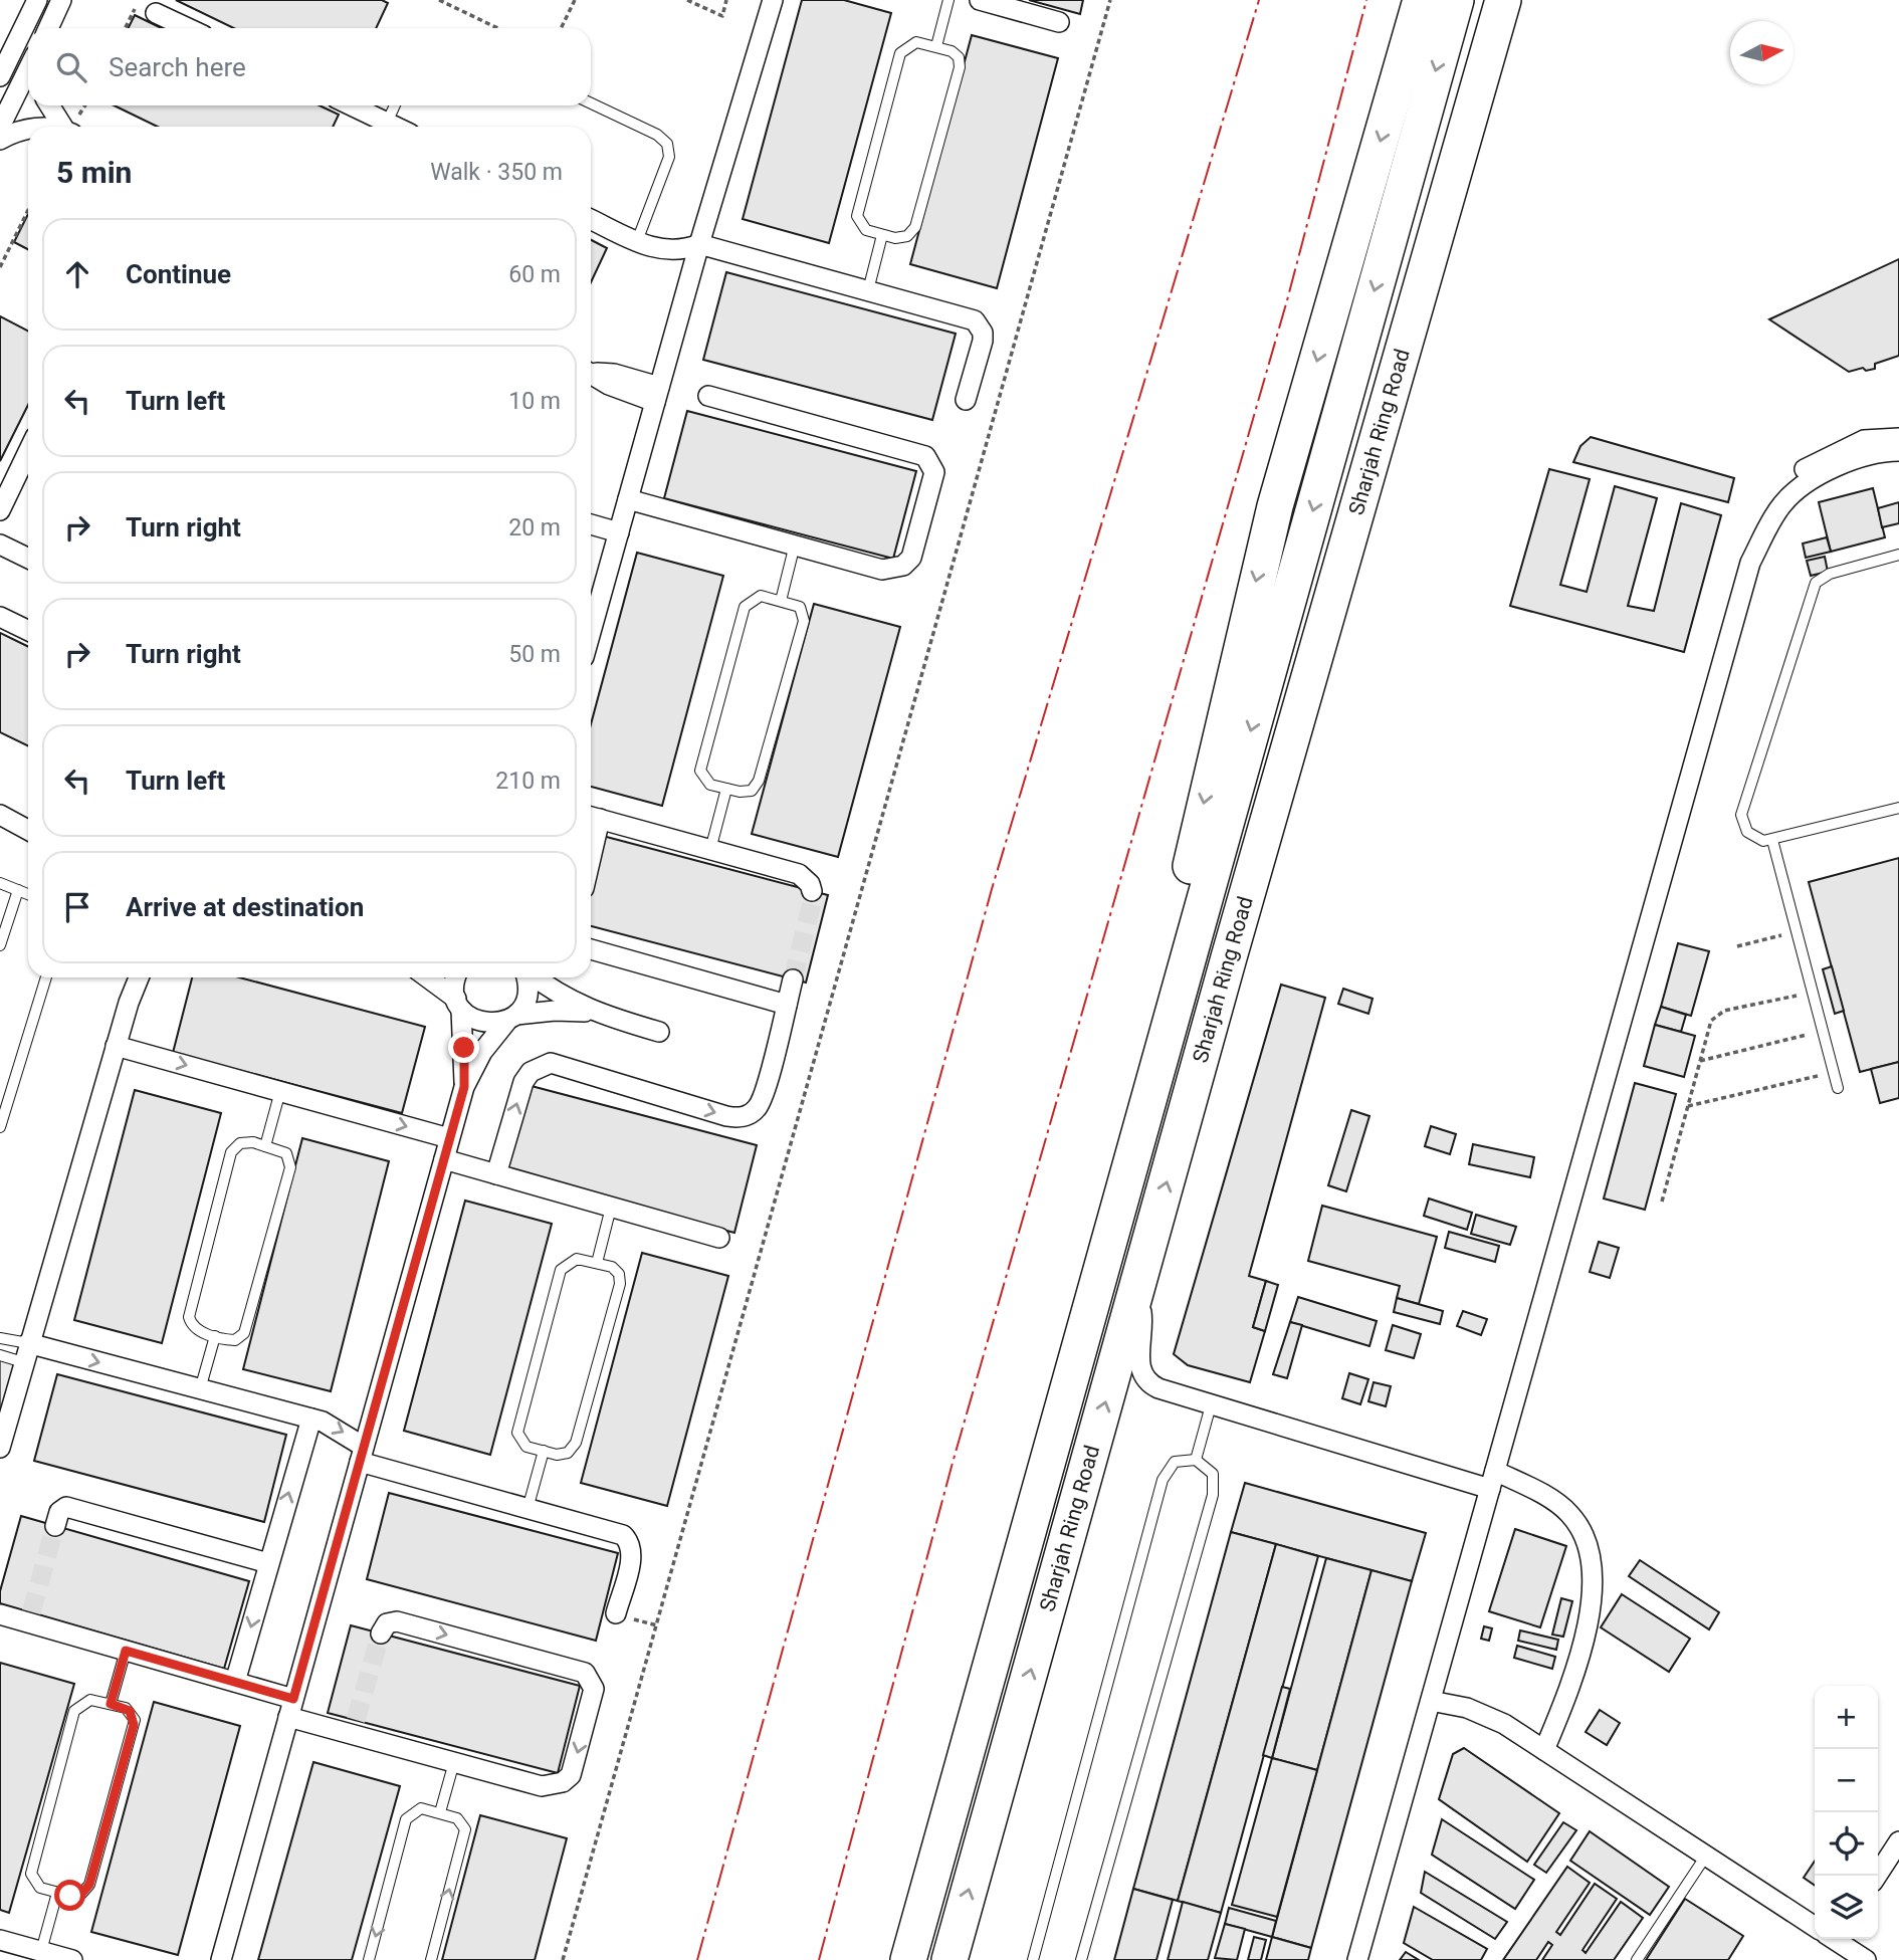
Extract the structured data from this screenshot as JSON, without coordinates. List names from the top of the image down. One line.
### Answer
{"streets":{"highway":["Sharjah Ring Road"]},"north":"right","page":{"search":"Search here","heading":["5 min","Walk · 350 m"],"list":[["Continue","60 m"],["Turn left","10 m"],["Turn right","20 m"],["Turn right","50 m"],["Turn left","210 m"],"Arrive at destination"],"map_buttons":["+","−"]}}
